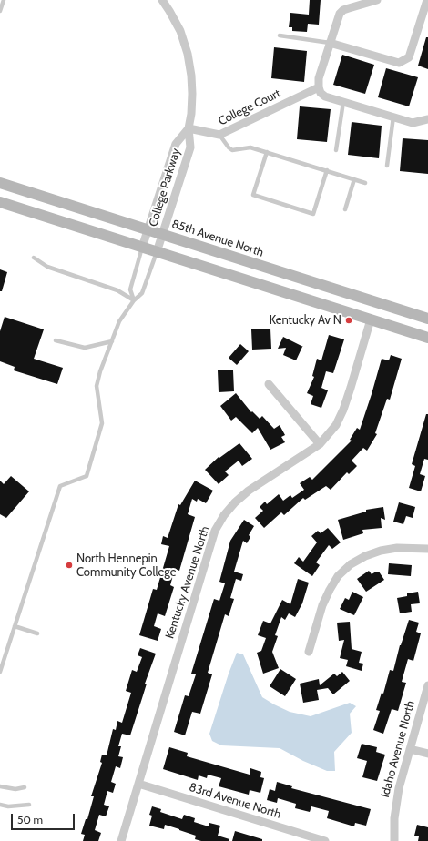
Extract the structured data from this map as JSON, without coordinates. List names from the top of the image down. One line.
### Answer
{"streets":{"main road":["85th Avenue North"],"street":["College Court","College Parkway","Kentucky Avenue North","Idaho Avenue North","83rd Avenue North"]},"crossings":[["College Court","College Parkway"],["College Parkway","85th Avenue North"],["Kentucky Avenue North","83rd Avenue North"]],"places":["Kentucky Av N","North Hennepin Community College"],"scale_bar":"50 m"}
